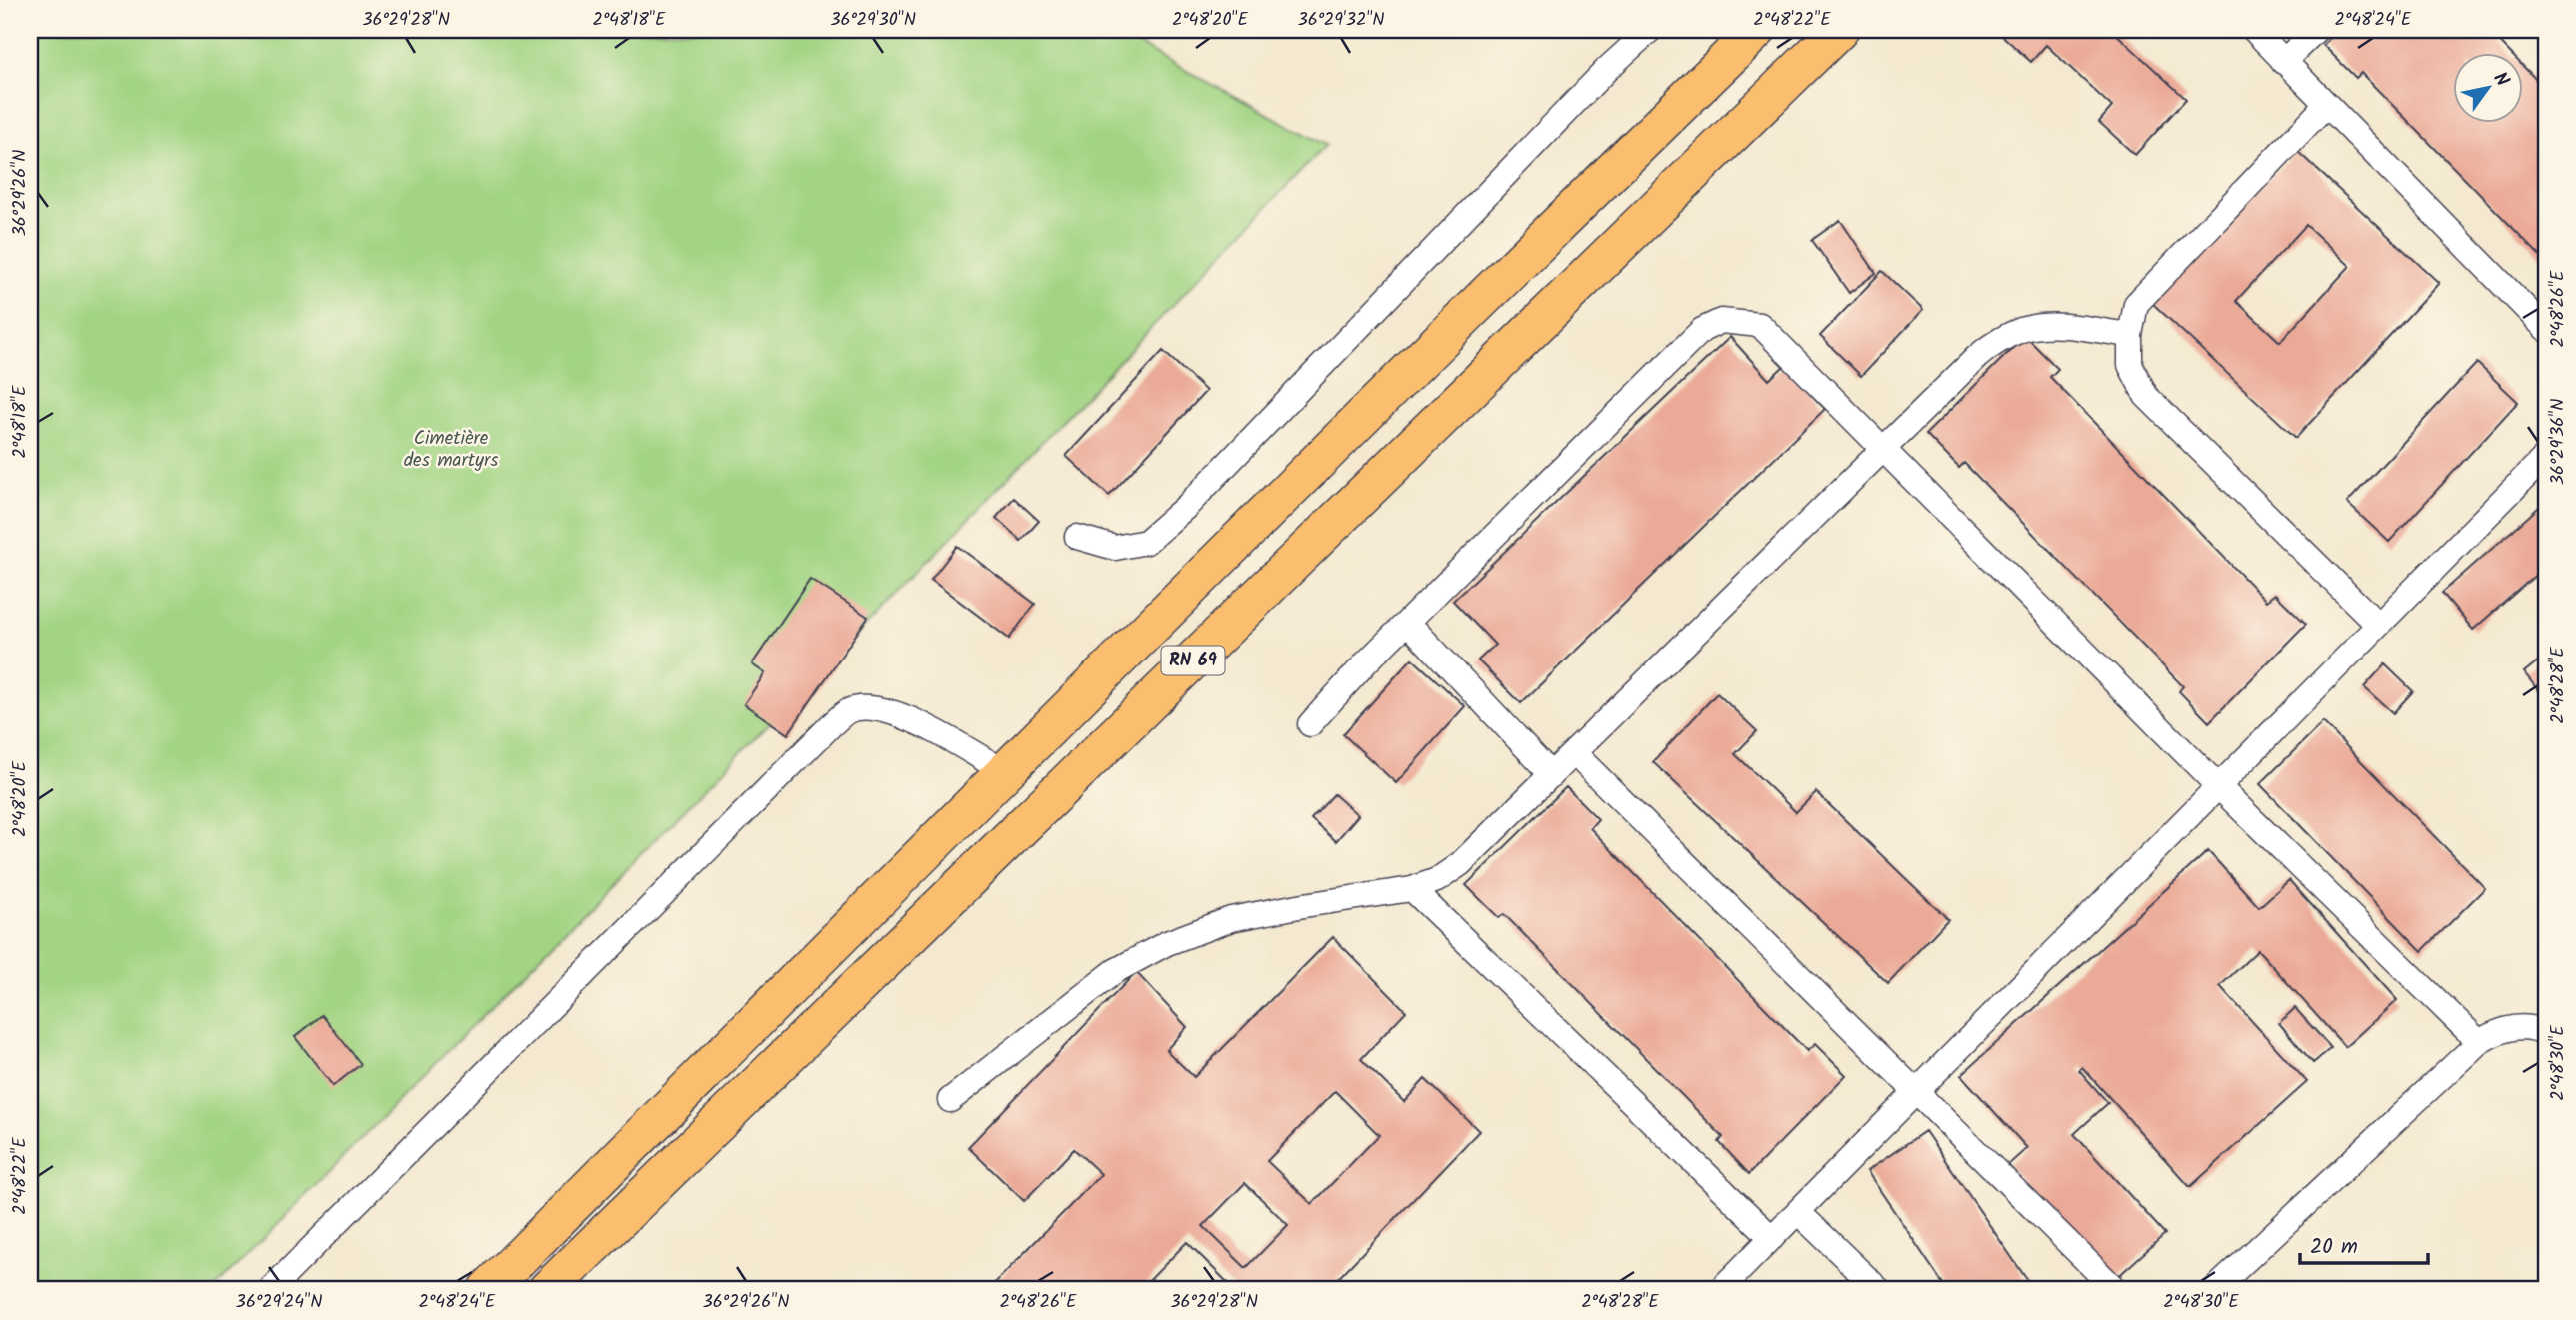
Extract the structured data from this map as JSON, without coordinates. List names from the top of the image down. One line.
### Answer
{"streets":{"highway":["RN 69"]},"parks":["Cimetière des martyrs"],"scale_bar":"20 m","north":"top right","coordinates":["36°29'28\"N","2°48'18\"E","36°29'30\"N","2°48'20\"E","36°29'32\"N","2°48'22\"E","2°48'24\"E","36°29'26\"N","2°48'26\"E","36°29'36\"N","2°48'28\"E","2°48'30\"E","36°29'24\"N"]}
